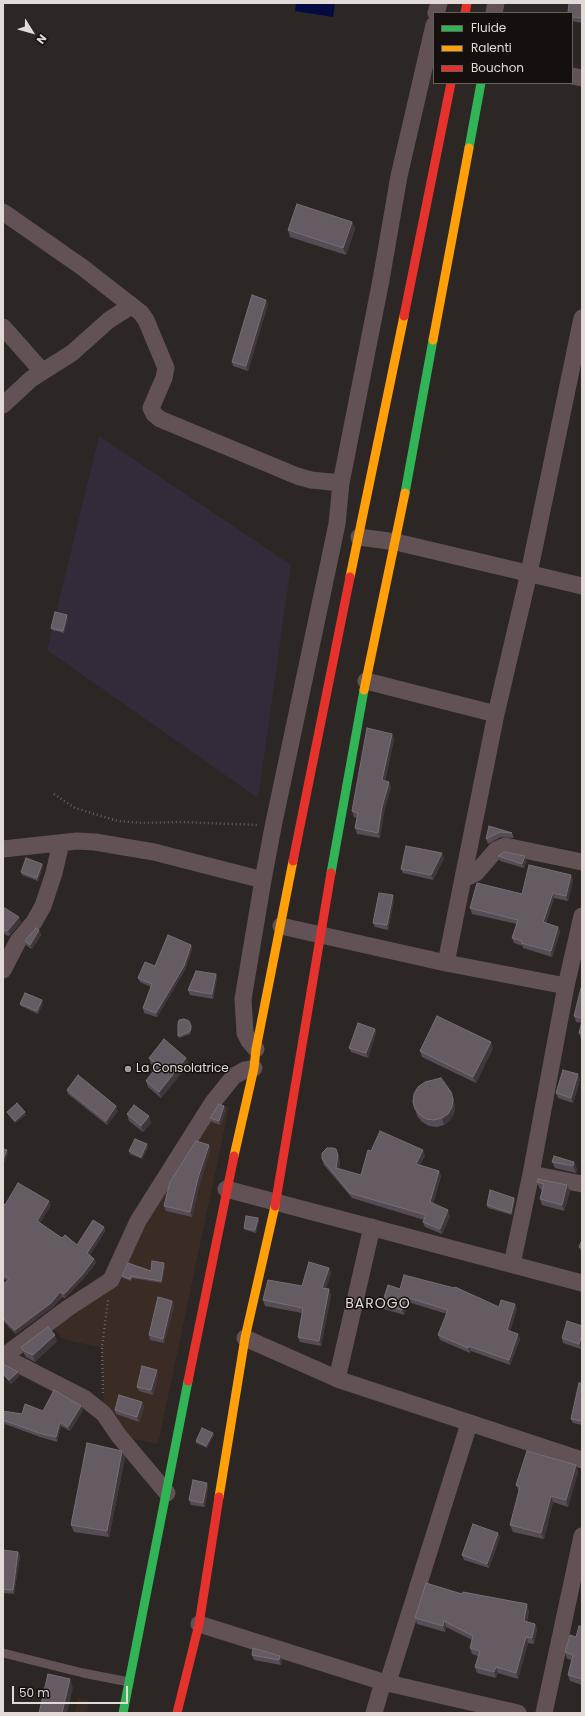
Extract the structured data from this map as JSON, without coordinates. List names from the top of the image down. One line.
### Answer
{"districts":["BAROGO"],"places":["La Consolatrice"],"legend":["Fluide","Ralenti","Bouchon"],"scale_bar":"50 m","north":"bottom right"}
